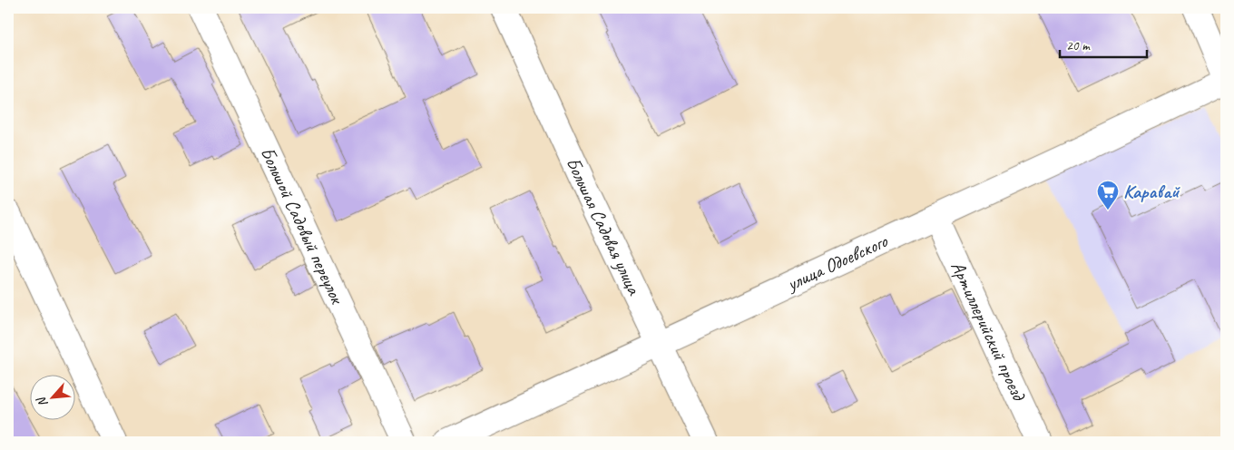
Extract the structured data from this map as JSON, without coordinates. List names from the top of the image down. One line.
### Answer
{"streets":{"street":["Большой Садовый переулок","Большая Садовая улица","улица Одоевского","Артиллерийский проезд"]},"crossings":[["Большая Садовая улица","улица Одоевского"],["улица Одоевского","Артиллерийский проезд"]],"places":{"supermarket":["Каравай"]},"scale_bar":"20 m","north":"bottom left"}
